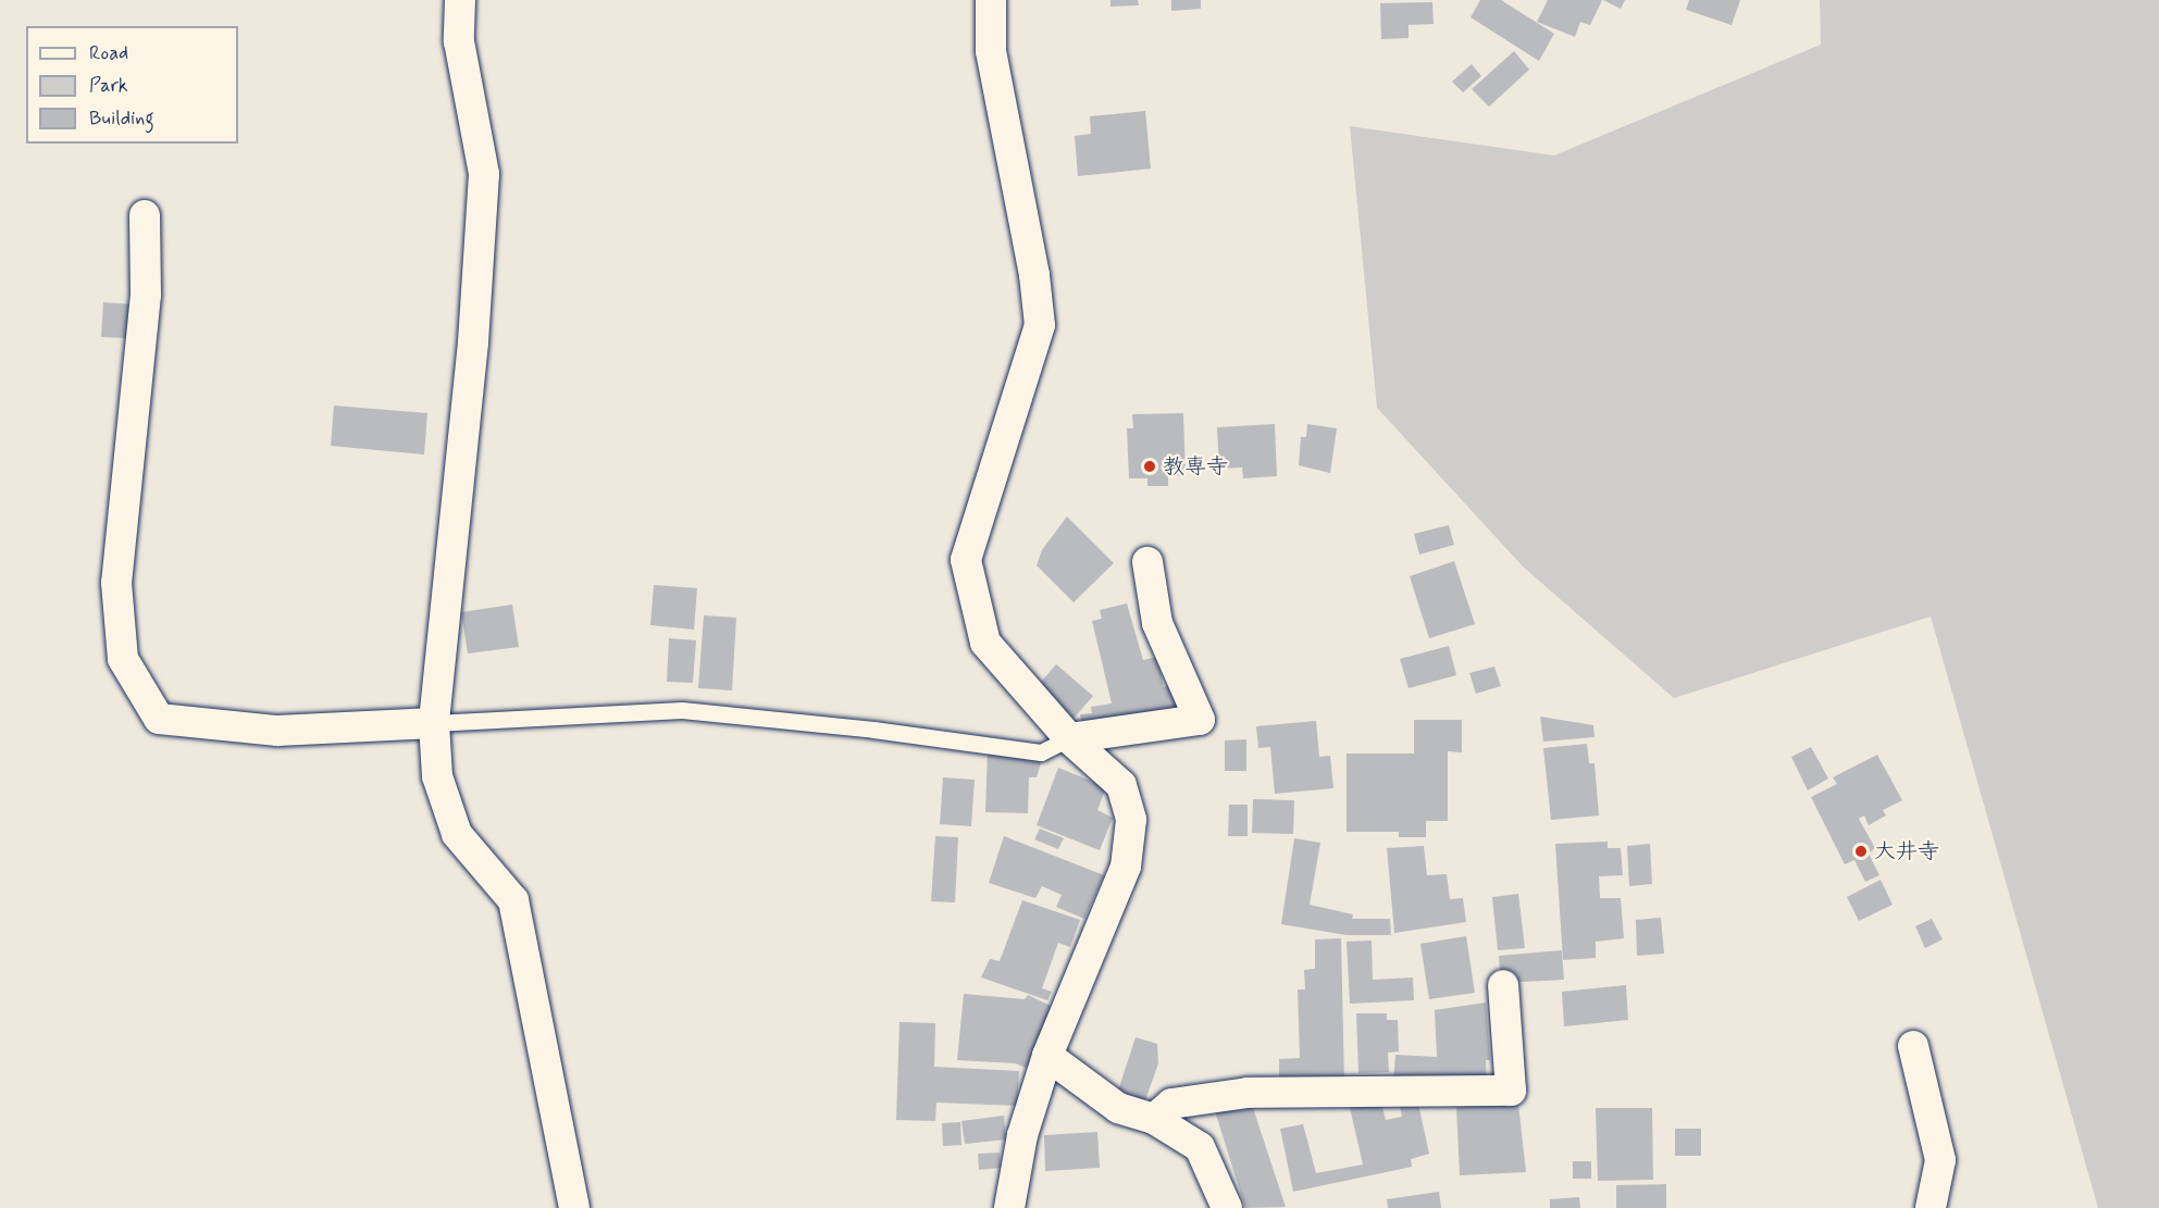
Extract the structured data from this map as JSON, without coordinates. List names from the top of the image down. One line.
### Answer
{"places":["教専寺","大井寺"],"legend":["Road","Park","Building"]}
